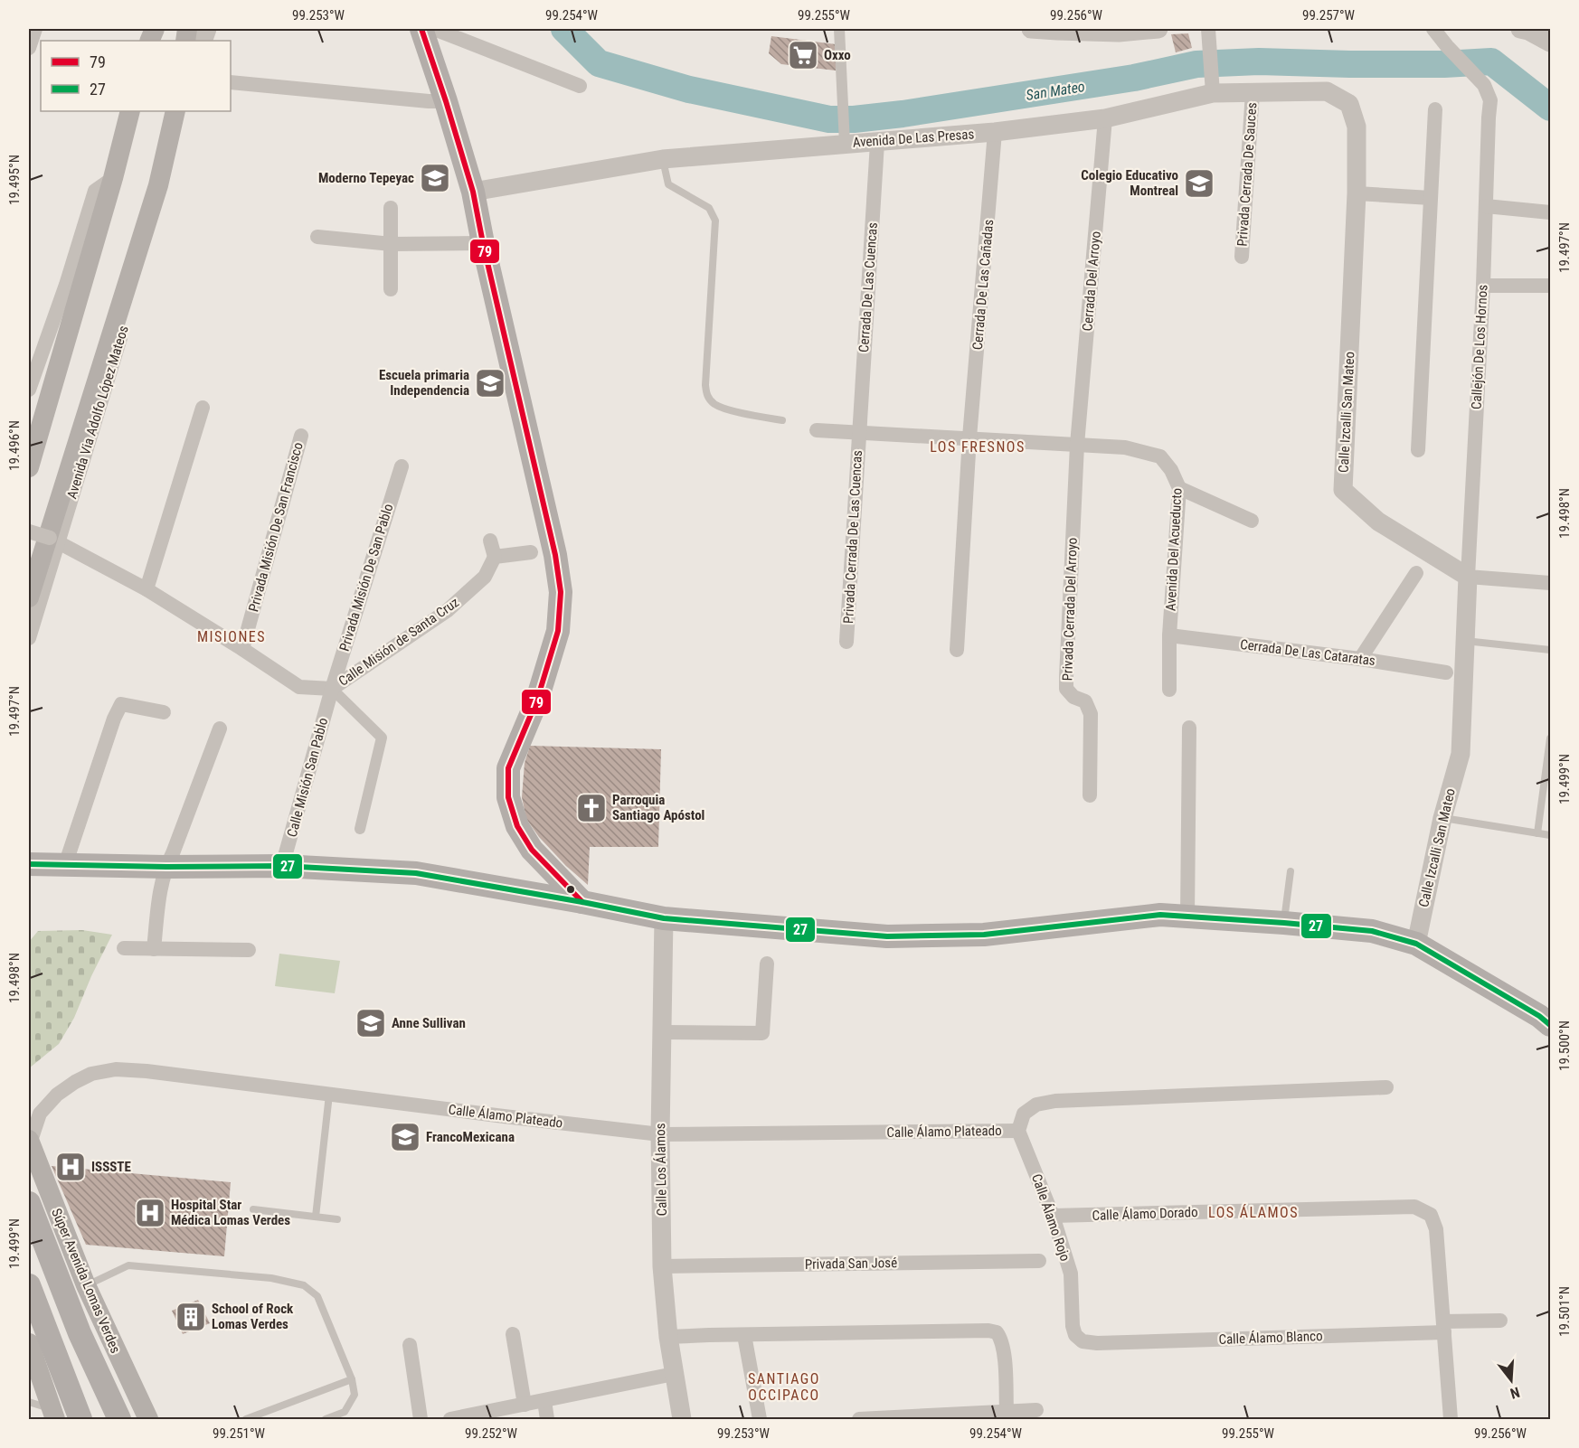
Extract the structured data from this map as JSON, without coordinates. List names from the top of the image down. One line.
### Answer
{"streets":{"main road":["Avenida Via Adolfo López Mateos","Súper Avenida Lomas Verdes"],"street":["Avenida De Las Presas","Privada Cerrada De Sauces","Cerrada Del Arroyo","Cerrada De Las Cañadas","Cerrada De Las Cuencas","Callejón De Los Hornos","Calle Izcalli San Mateo","Privada Misión De San Francisco","Privada Cerrada De Las Cuencas","Avenida Del Acueducto","Privada Misión De San Pablo","Privada Cerrada Del Arroyo","Calle Misión de Santa Cruz","Cerrada De Las Cataratas","Calle Misión San Pablo","Calle Álamo Plateado","Calle Los Álamos","Calle Álamo Dorado","Calle Álamo Rojo","Privada San José","Calle Álamo Blanco"]},"crossings":[["Avenida De Las Presas","Privada Cerrada De Sauces"],["Avenida De Las Presas","Cerrada Del Arroyo"],["Avenida De Las Presas","Cerrada De Las Cañadas"],["Avenida De Las Presas","Cerrada De Las Cuencas"],["Avenida De Las Presas","Calle Izcalli San Mateo"],["Cerrada Del Arroyo","Avenida Del Acueducto"],["Cerrada Del Arroyo","Privada Cerrada Del Arroyo"],["Cerrada De Las Cañadas","Avenida Del Acueducto"],["Cerrada De Las Cuencas","Privada Cerrada De Las Cuencas"],["Cerrada De Las Cuencas","Avenida Del Acueducto"],["Callejón De Los Hornos","Calle Izcalli San Mateo"],["Avenida Via Adolfo López Mateos","Calle Misión de Santa Cruz"],["Privada Misión De San Francisco","Calle Misión de Santa Cruz"],["Privada Cerrada De Las Cuencas","Avenida Del Acueducto"],["Avenida Del Acueducto","Privada Cerrada Del Arroyo"],["Avenida Del Acueducto","Cerrada De Las Cataratas"],["Privada Misión De San Pablo","Calle Misión de Santa Cruz"],["Privada Misión De San Pablo","Calle Misión San Pablo"],["Calle Misión de Santa Cruz","Calle Misión San Pablo"],["Calle Álamo Plateado","Calle Los Álamos"],["Calle Álamo Plateado","Calle Álamo Rojo"],["Calle Álamo Plateado","Súper Avenida Lomas Verdes"],["Calle Los Álamos","Privada San José"],["Calle Álamo Dorado","Calle Álamo Rojo"],["Calle Álamo Dorado","Calle Álamo Blanco"],["Calle Álamo Rojo","Calle Álamo Blanco"]],"districts":["LOS FRESNOS","MISIONES","LOS ÁLAMOS","SANTIAGO OCCIPACO"],"water":["San Mateo"],"places":{"supermarket":["Oxxo"],"school or university":["Moderno Tepeyac","Colegio Educativo Montreal","Escuela primaria Independencia","Anne Sullivan","FrancoMexicana"],"church":["Parroquia Santiago Apóstol"],"hospital":["ISSSTE","Hospital Star Médica Lomas Verdes"],"building":["School of Rock Lomas Verdes"]},"lines":["transit line 79","transit line 27"],"legend":["79","27"],"north":"bottom","coordinates":["99.253°W","99.254°W","99.255°W","99.256°W","99.257°W","19.495°N","19.497°N","19.496°N","19.498°N","19.499°N","19.500°N","19.501°N","99.251°W","99.252°W"]}
